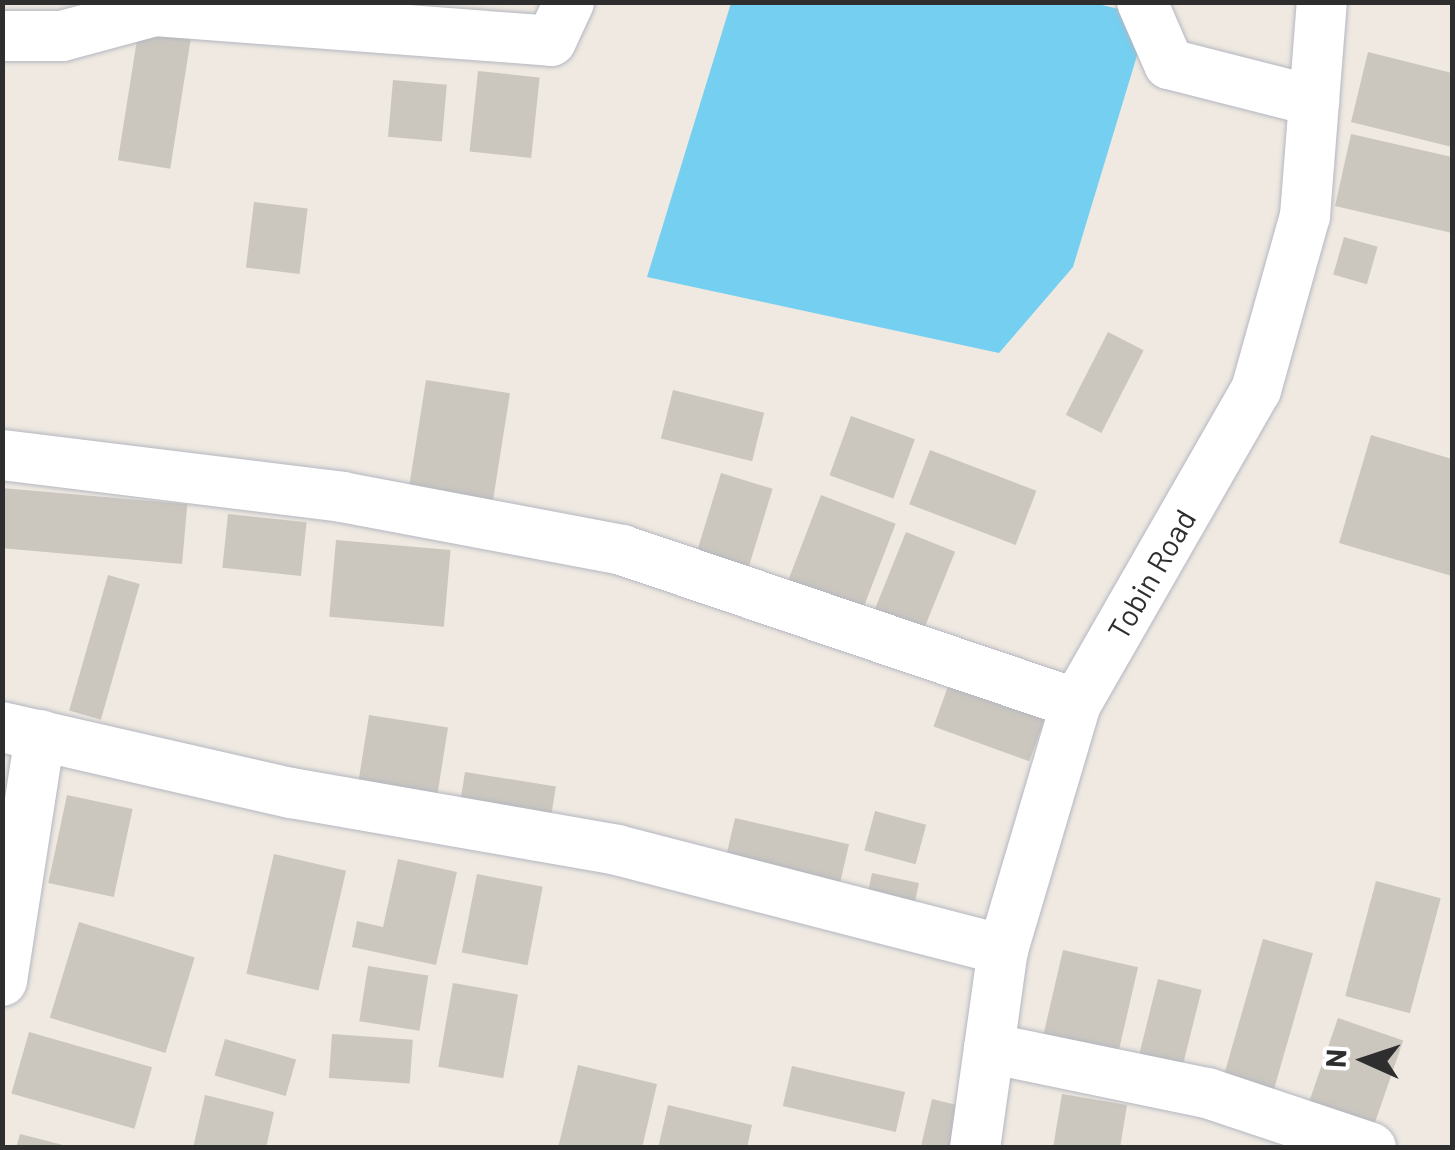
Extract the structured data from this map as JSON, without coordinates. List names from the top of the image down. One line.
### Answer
{"streets":{"street":["Tobin Road"]},"north":"left"}
